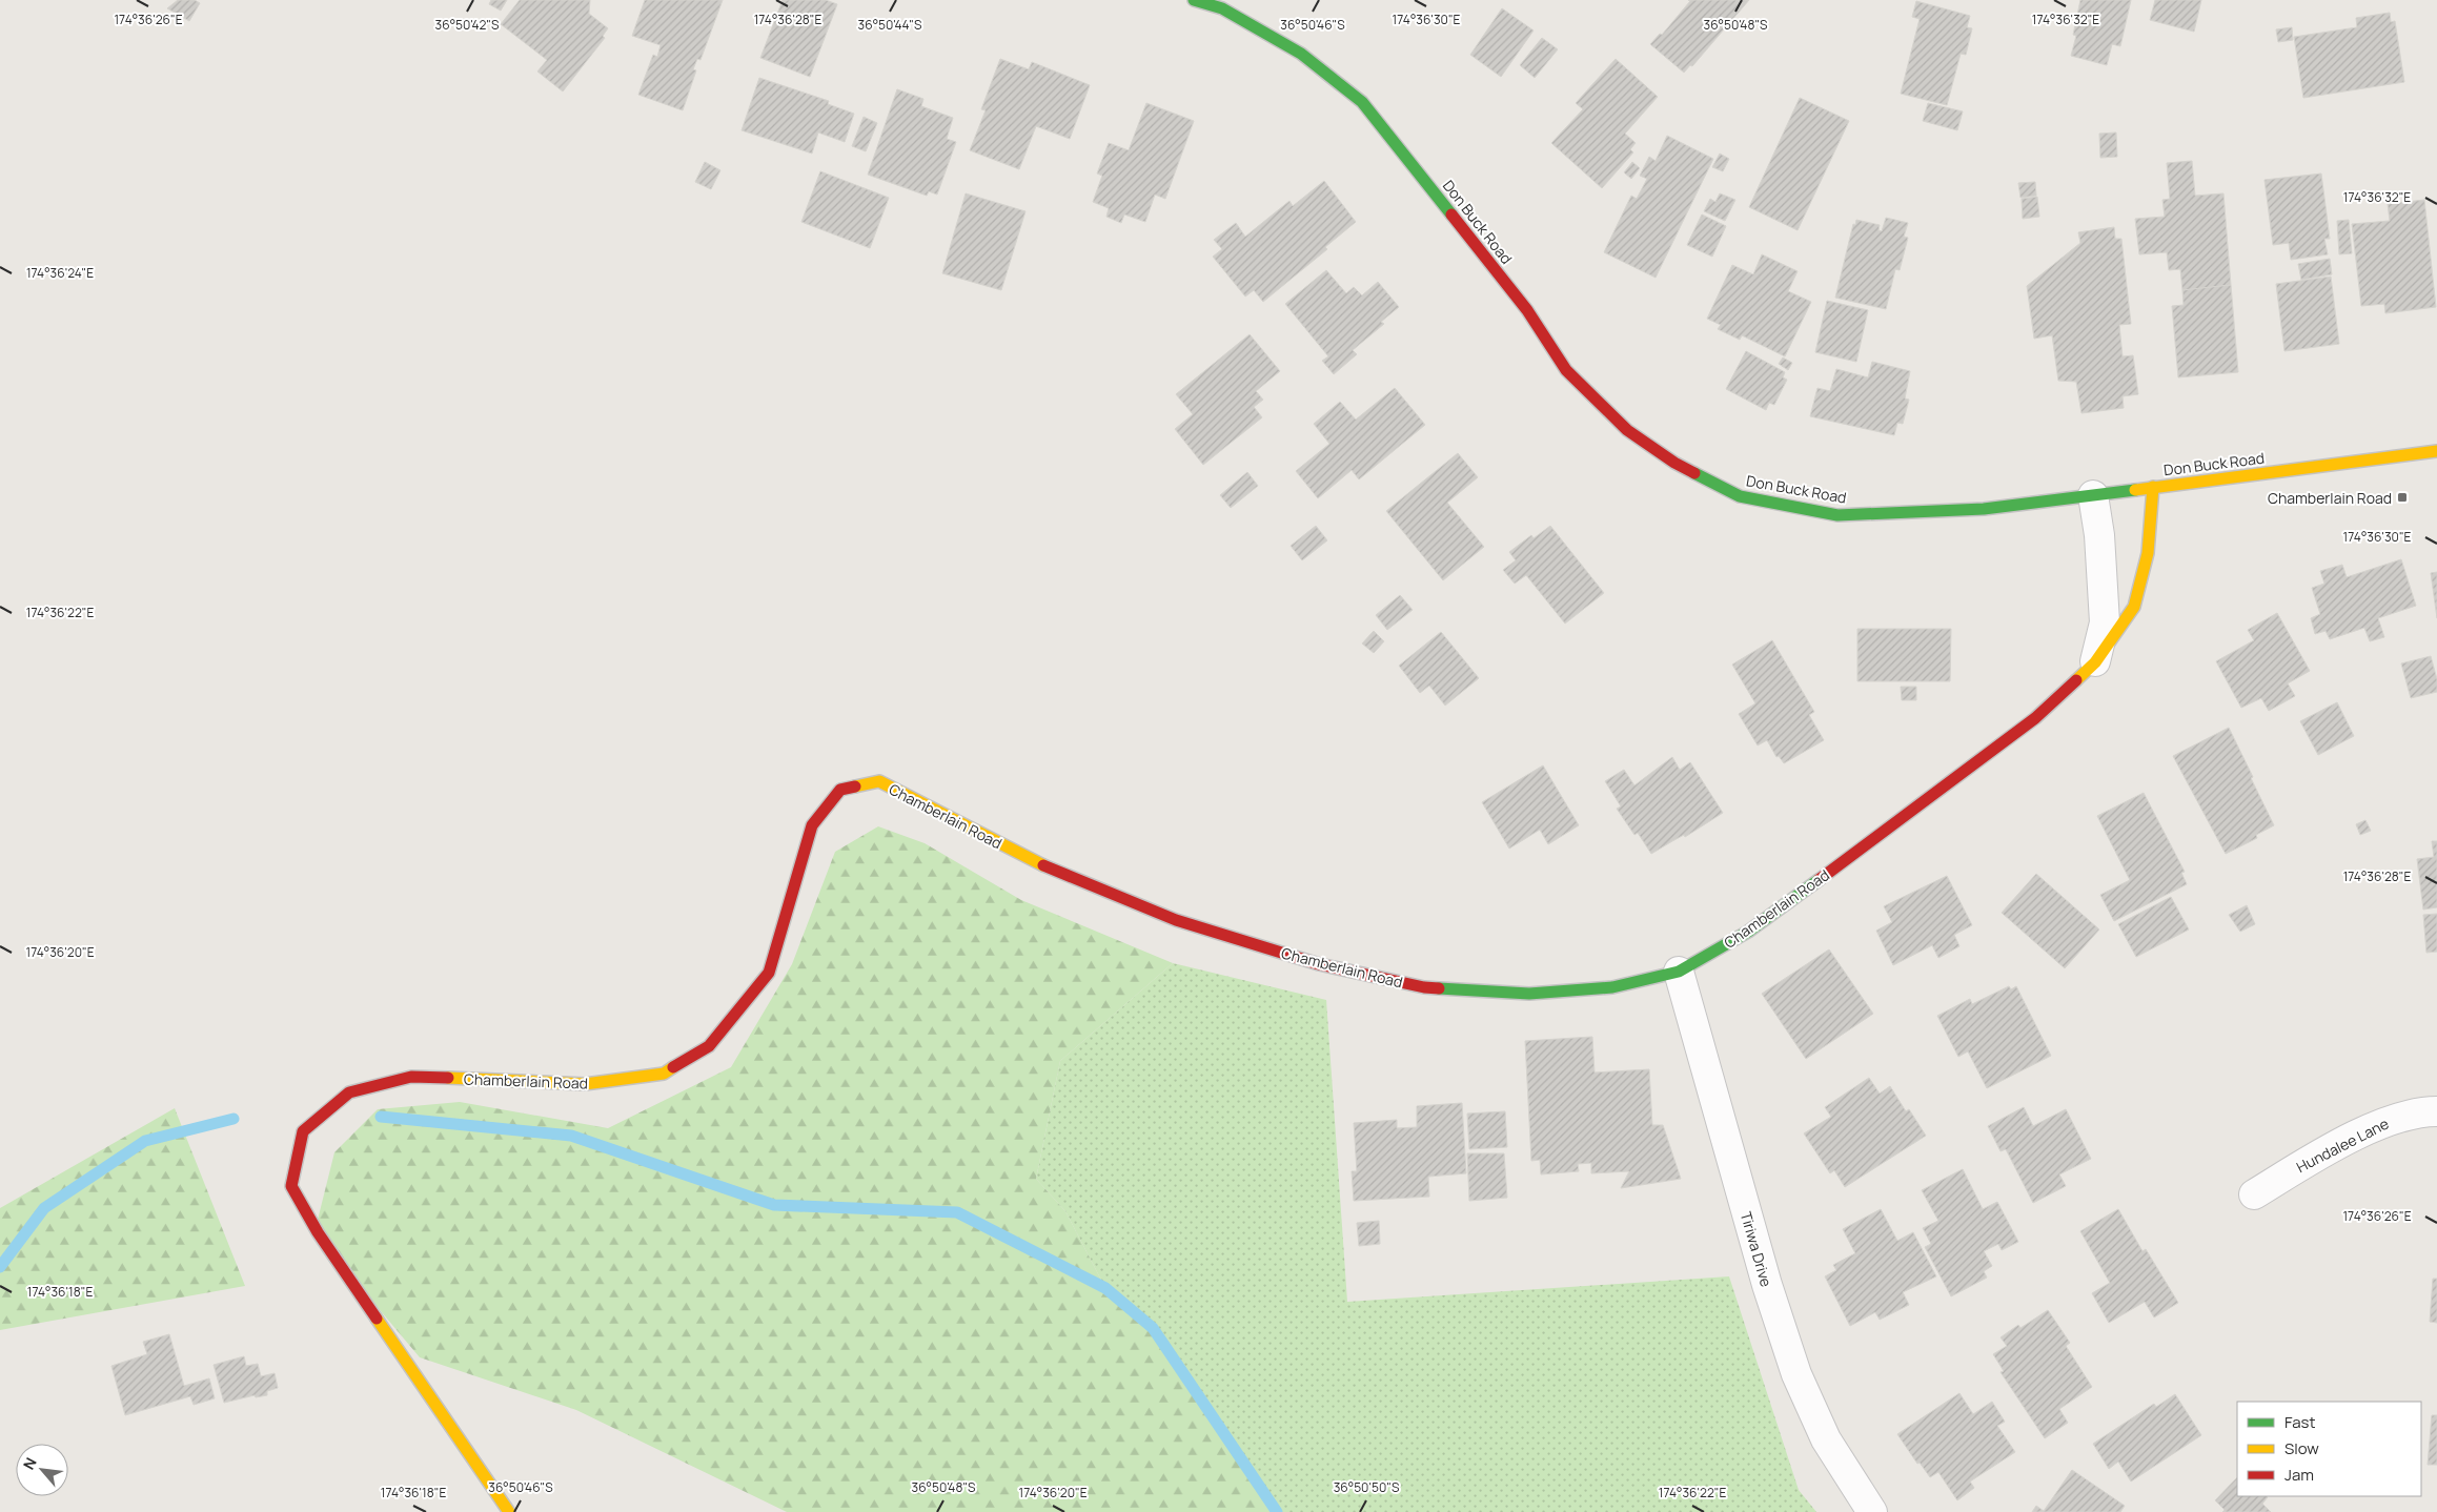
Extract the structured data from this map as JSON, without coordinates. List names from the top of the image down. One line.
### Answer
{"streets":{"street":["Don Buck Road","Chamberlain Road","Hundalee Lane","Tiriwa Drive"]},"crossings":[["Don Buck Road","Chamberlain Road"],["Chamberlain Road","Tiriwa Drive"]],"places":{"transit":["Chamberlain Road"]},"legend":["Fast","Slow","Jam"],"north":"top left","coordinates":["174°36'26\"E","174°36'28\"E","174°36'30\"E","174°36'32\"E","36°50'42\"S","36°50'44\"S","36°50'46\"S","36°50'48\"S","174°36'24\"E","174°36'22\"E","174°36'20\"E","174°36'18\"E","36°50'50\"S"]}
